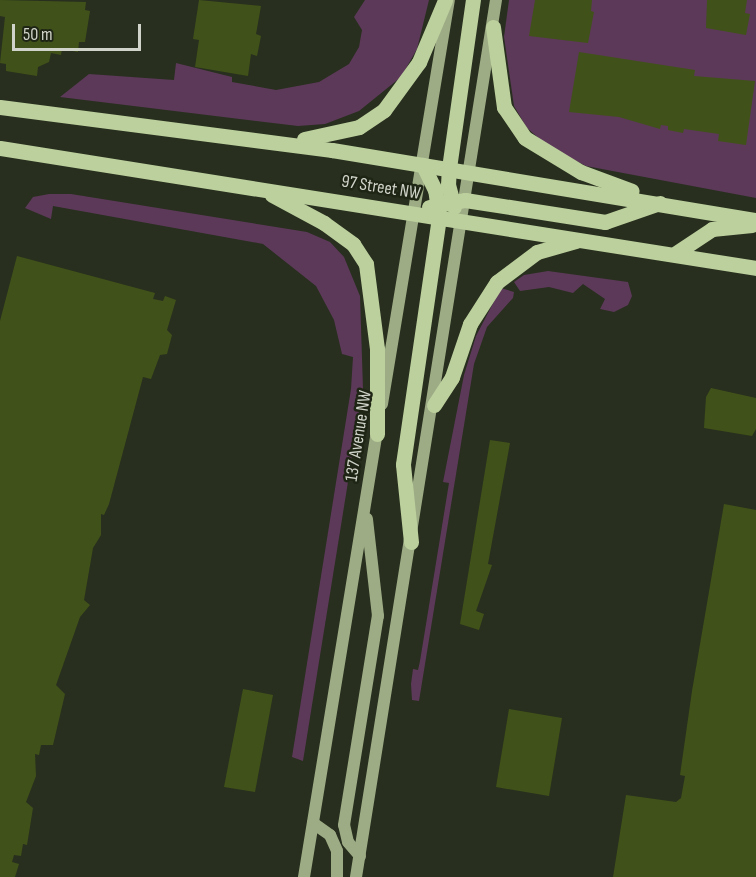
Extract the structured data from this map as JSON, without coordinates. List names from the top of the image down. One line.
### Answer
{"streets":{"main road":["97 Street NW","137 Avenue NW"]},"crossings":[["97 Street NW","137 Avenue NW"]],"scale_bar":"50 m"}
